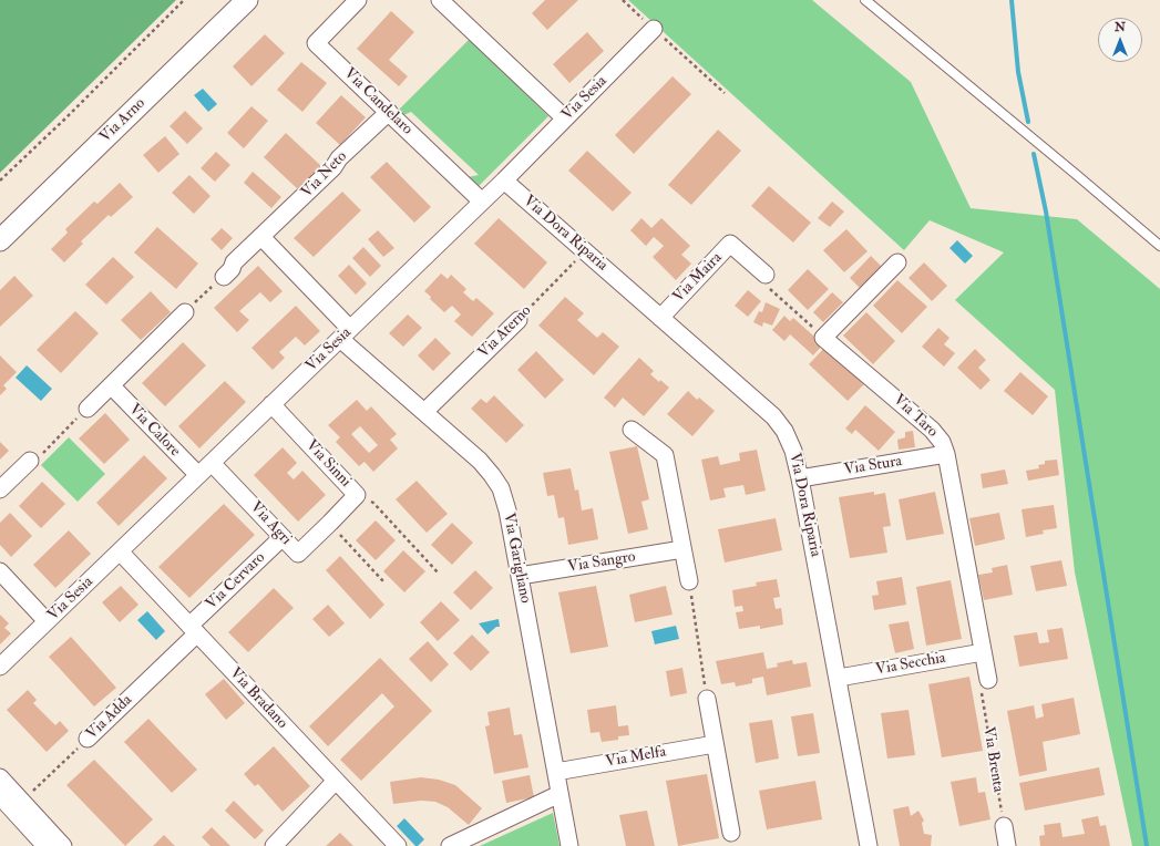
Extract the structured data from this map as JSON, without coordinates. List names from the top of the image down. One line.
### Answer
{"streets":{"street":["Via Sesia","Via Candelaro","Via Arno","Via Neto","Via Dora Riparia","Via Maira","Via Aterno","Via Taro","Via Calore","Via Sinni","Via Stura","Via Agri","Via Garigliano","Via Sangro","Via Cervaro","Via Secchia","Via Bradano","Via Adda","Via Melfa"],"path":["Via Brenta"]},"crossings":[["Via Sesia","Via Candelaro"],["Via Sesia","Via Dora Riparia"],["Via Sesia","Via Calore"],["Via Sesia","Via Sinni"],["Via Sesia","Via Agri"],["Via Sesia","Via Garigliano"],["Via Sesia","Via Bradano"],["Via Candelaro","Via Neto"],["Via Dora Riparia","Via Maira"],["Via Dora Riparia","Via Aterno"],["Via Dora Riparia","Via Stura"],["Via Dora Riparia","Via Secchia"],["Via Aterno","Via Garigliano"],["Via Taro","Via Stura"],["Via Taro","Via Secchia"],["Via Taro","Via Brenta"],["Via Sinni","Via Agri"],["Via Agri","Via Cervaro"],["Via Garigliano","Via Sangro"],["Via Garigliano","Via Melfa"],["Via Cervaro","Via Bradano"],["Via Cervaro","Via Adda"],["Via Bradano","Via Adda"]],"north":"top"}
